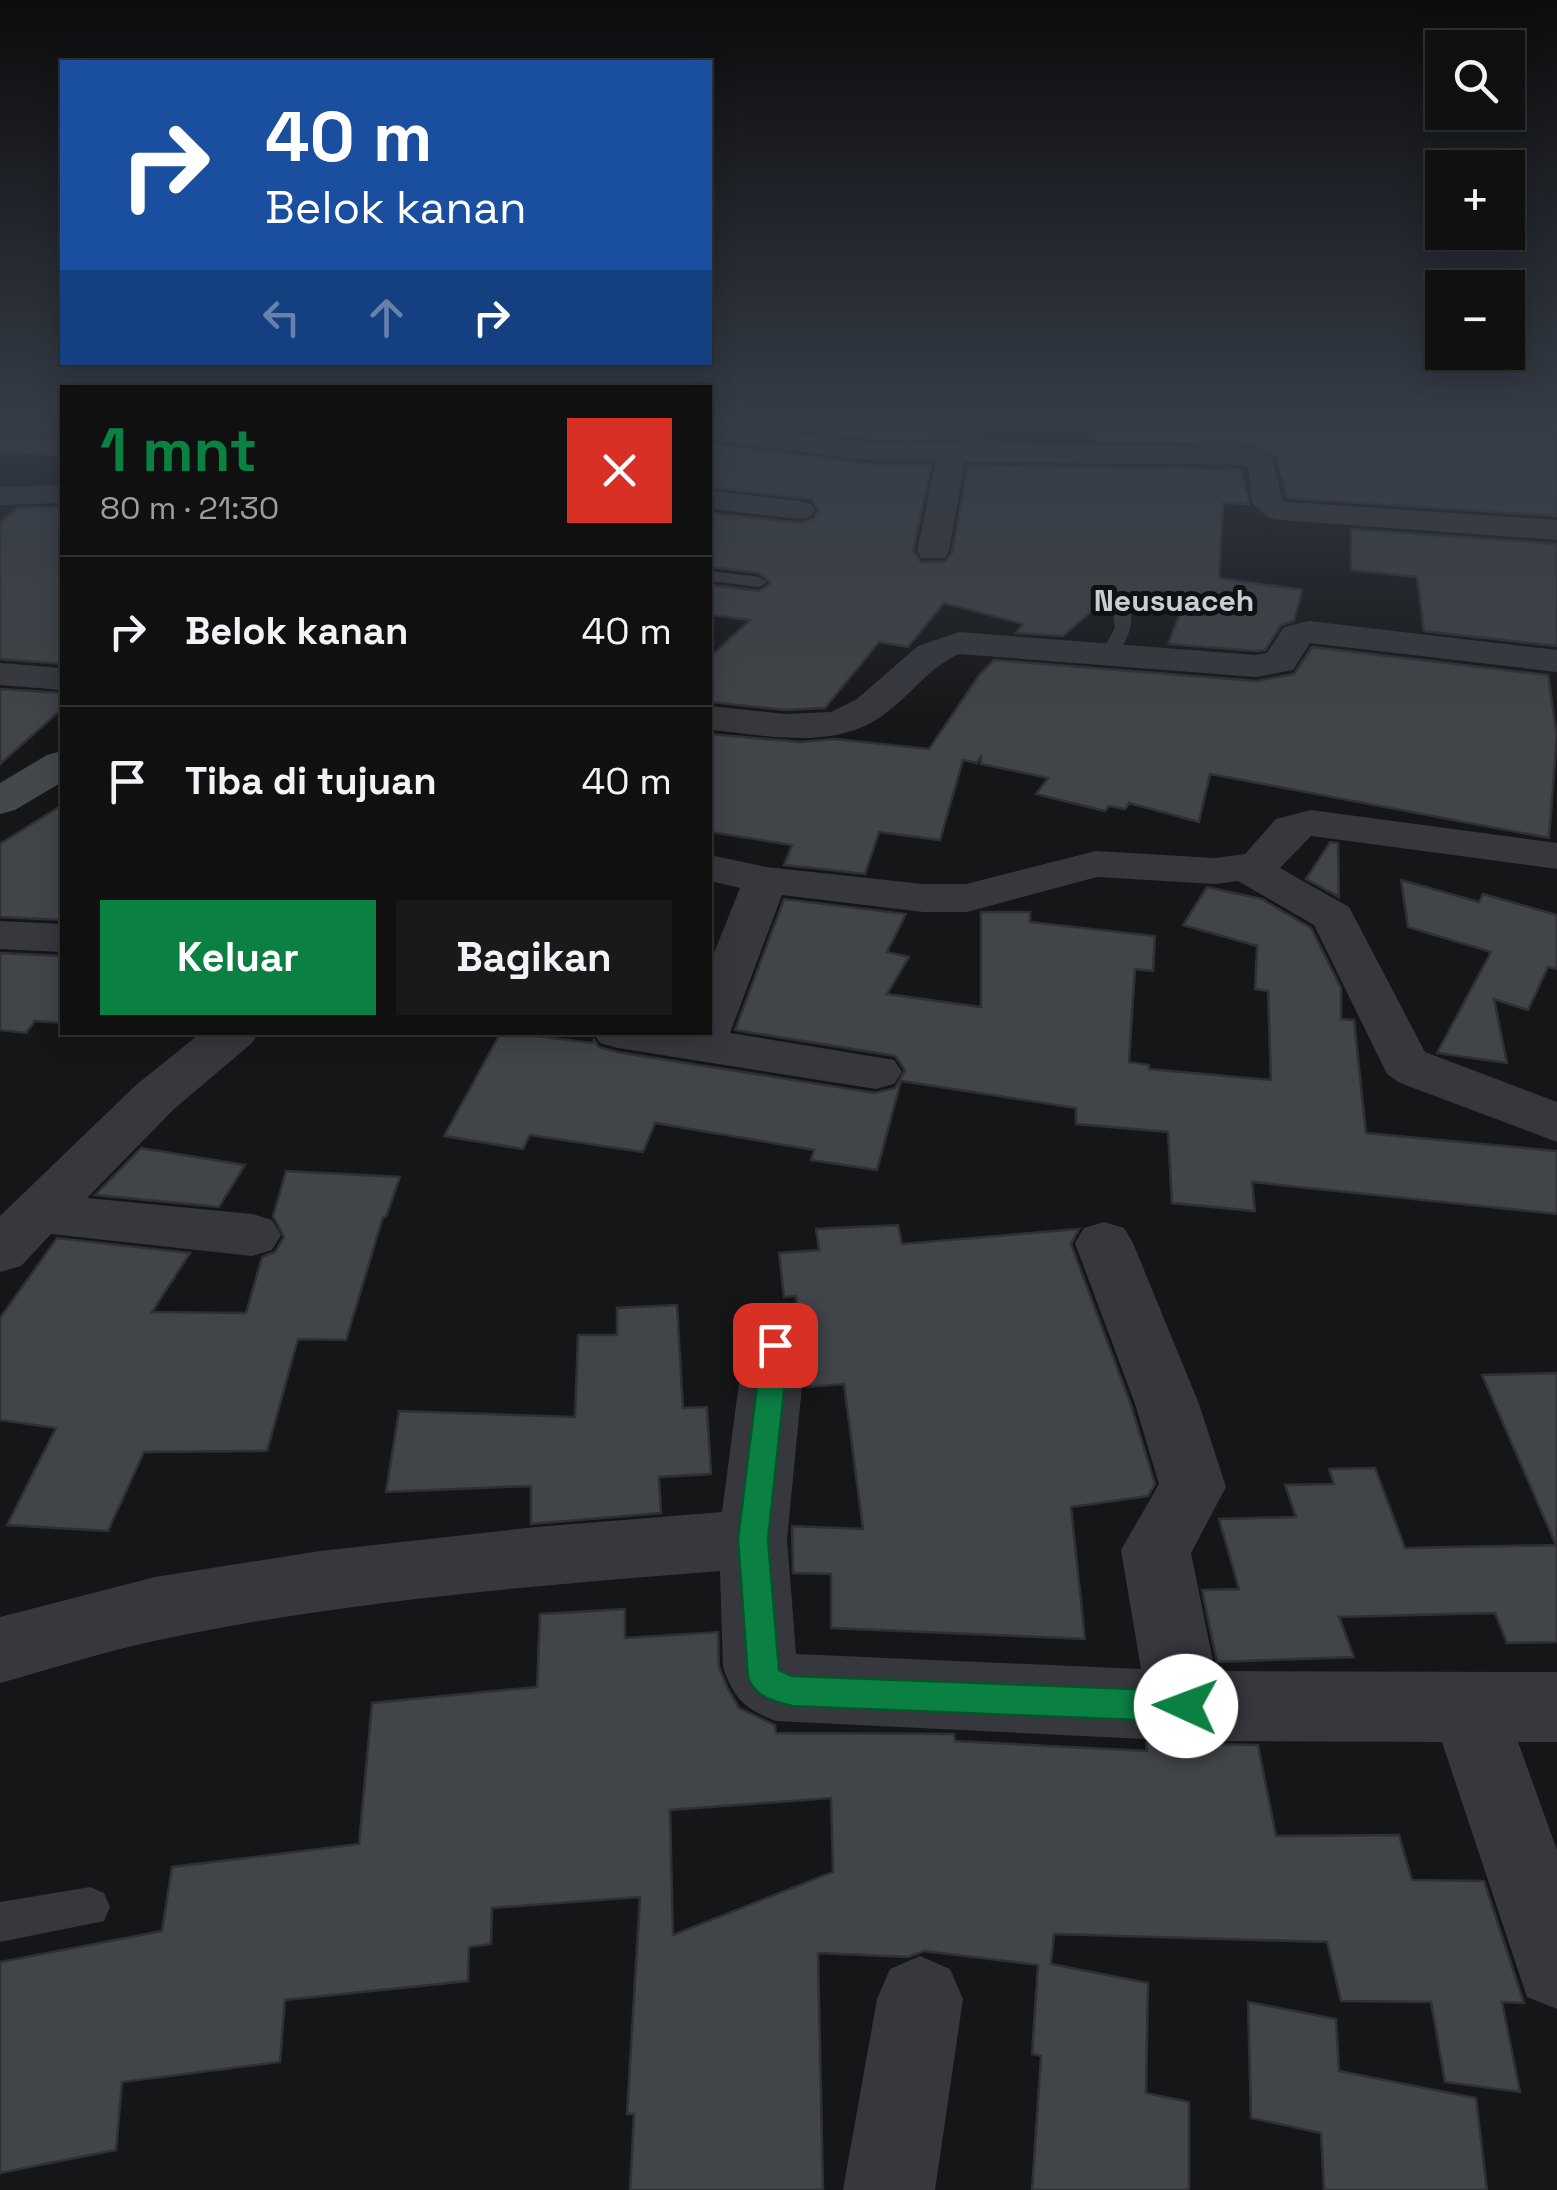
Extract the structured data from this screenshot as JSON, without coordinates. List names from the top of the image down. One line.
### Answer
{"districts":["Neusuaceh"],"page":{"map_buttons":["+","−"],"turn":["40 m","Belok kanan"],"heading":["1 mnt","80 m · 21:30"],"list":[{"name":"Belok kanan","value":"40 m"},{"name":"Tiba di tujuan","value":"40 m"}],"buttons":["Keluar","Bagikan"]}}
